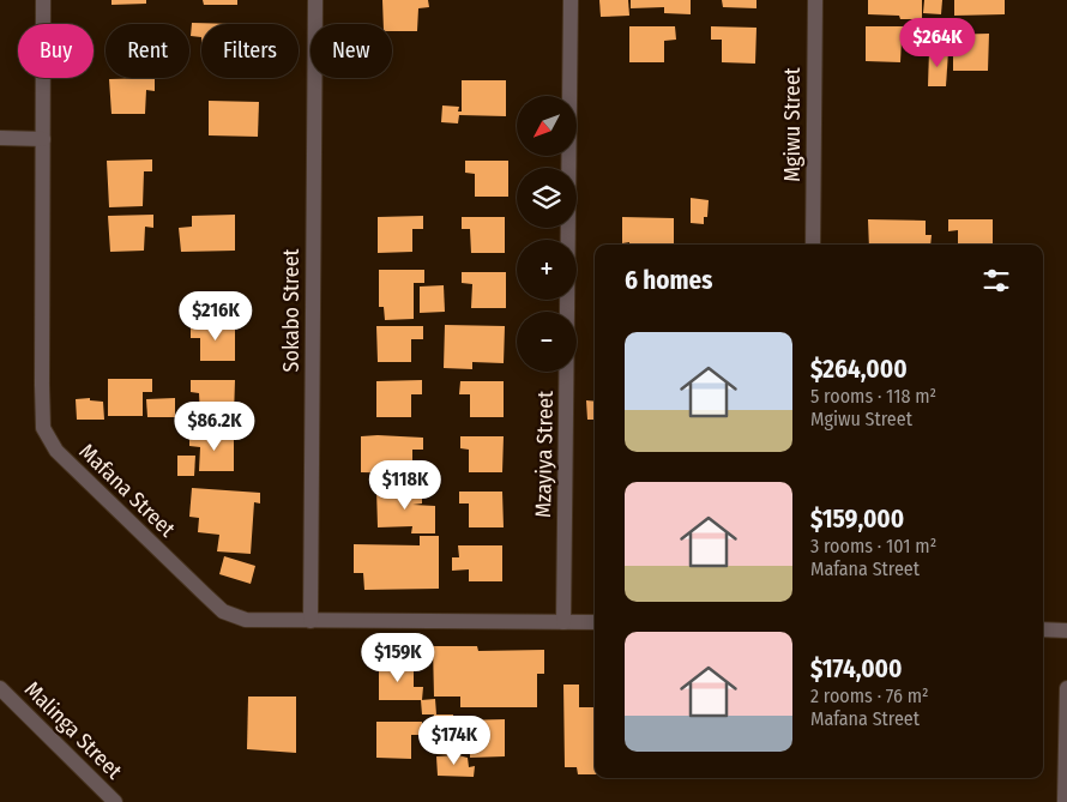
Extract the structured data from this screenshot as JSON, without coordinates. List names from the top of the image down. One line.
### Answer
{"streets":{"street":["Mgiwu Street","Sokabo Street","Mzayiya Street","Mafana Street","Malinga Street"]},"crossings":[["Sokabo Street","Mafana Street"],["Mzayiya Street","Mafana Street"]],"north":"bottom left","page":{"price":["$264K","$216K","$86.2K","$118K","$159K","$174K"],"chip":["Buy","Rent","Filters","New"],"map_buttons":["+","−"],"heading":"6 homes","list":[{"name":"$264,000","note":"5 rooms · 118 m² · Mgiwu Street"},{"name":"$159,000","note":"3 rooms · 101 m² · Mafana Street"},{"name":"$174,000","note":"2 rooms · 76 m² · Mafana Street"}]}}
